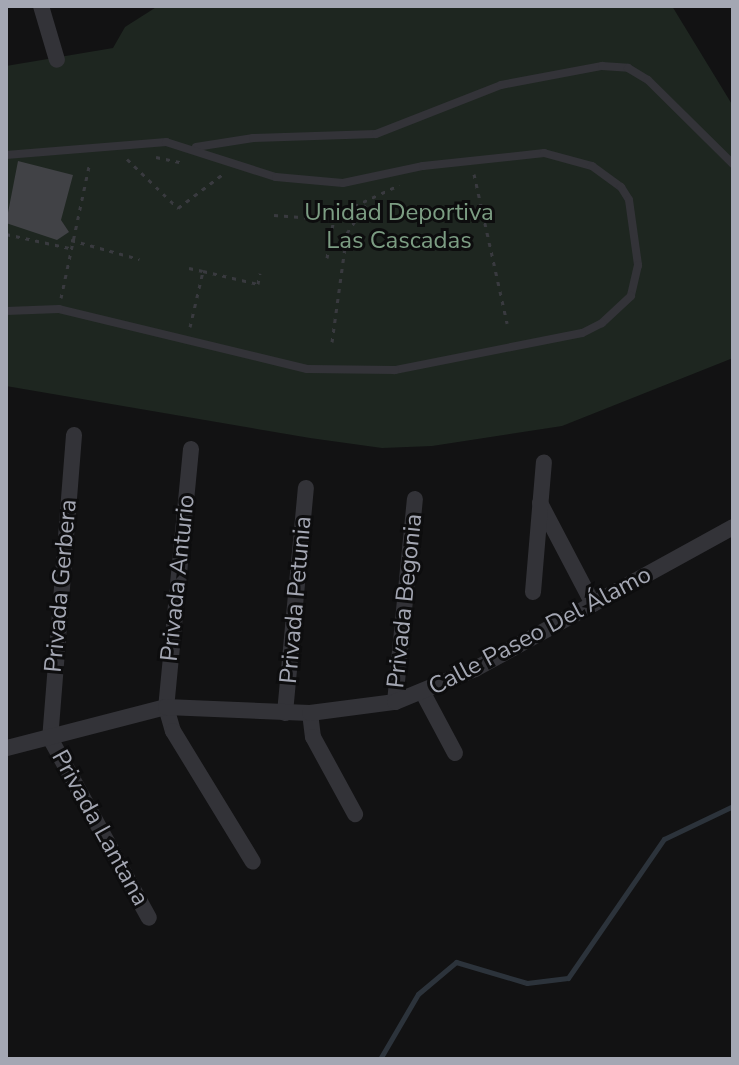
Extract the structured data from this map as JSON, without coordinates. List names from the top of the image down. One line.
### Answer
{"streets":{"street":["Privada Anturio","Privada Gerbera","Privada Petunia","Privada Begonia","Calle Paseo Del Álamo","Privada Lantana"]},"crossings":[["Privada Anturio","Calle Paseo Del Álamo"],["Privada Gerbera","Calle Paseo Del Álamo"],["Privada Gerbera","Privada Lantana"],["Privada Petunia","Calle Paseo Del Álamo"],["Privada Begonia","Calle Paseo Del Álamo"],["Calle Paseo Del Álamo","Privada Lantana"]],"parks":["Unidad Deportiva Las Cascadas"]}
